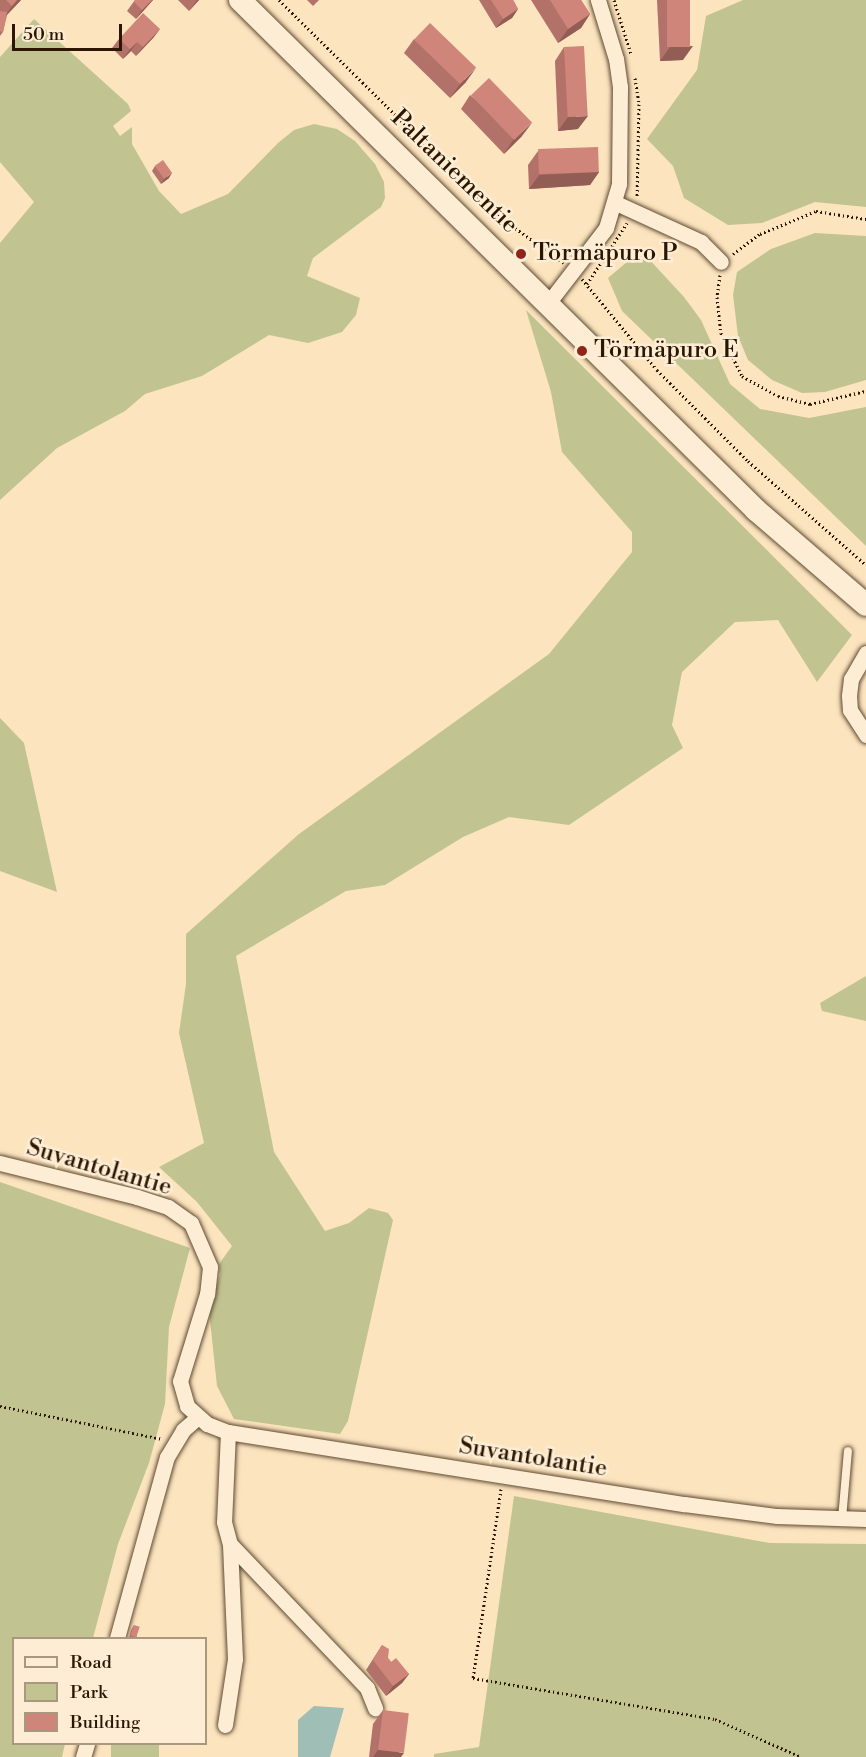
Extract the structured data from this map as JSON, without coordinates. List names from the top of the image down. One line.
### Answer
{"streets":{"street":["Paltaniementie","Suvantolantie"]},"places":["Törmäpuro P","Törmäpuro E"],"legend":["Road","Park","Building"],"scale_bar":"50 m"}
